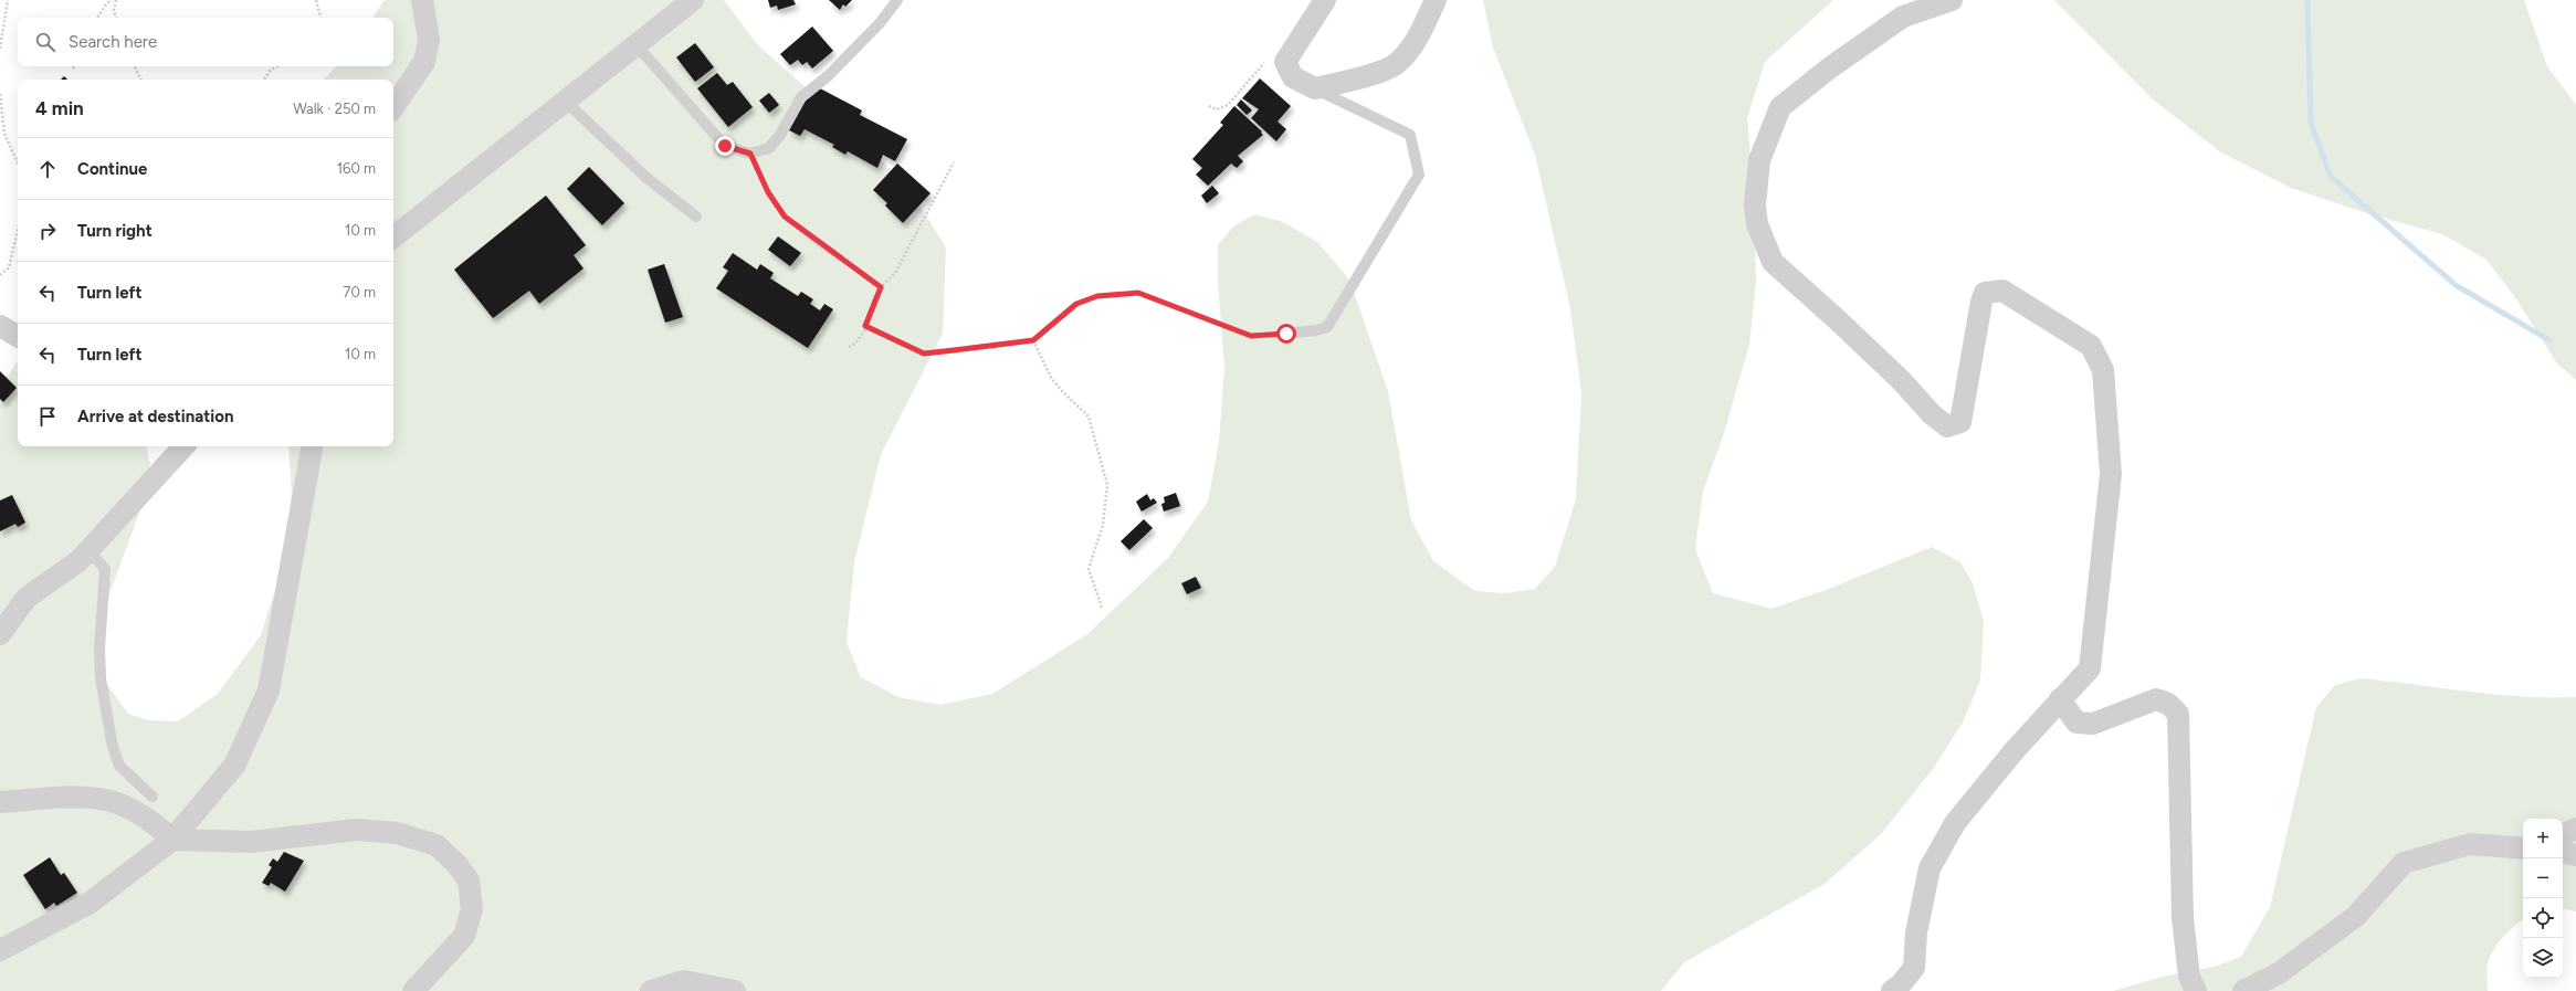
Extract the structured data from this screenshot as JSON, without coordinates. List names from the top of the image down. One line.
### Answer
{"page":{"search":"Search here","heading":["4 min","Walk · 250 m"],"list":[["Continue","160 m"],["Turn right","10 m"],["Turn left","70 m"],["Turn left","10 m"],"Arrive at destination"],"map_buttons":["+","−"]}}
